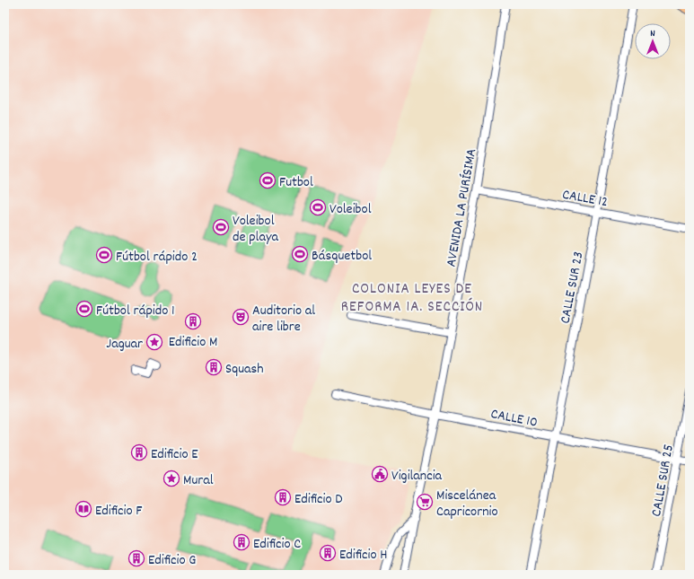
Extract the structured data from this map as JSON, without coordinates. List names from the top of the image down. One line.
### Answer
{"streets":{"street":["CALLE 12","AVENIDA LA PURÍSIMA","CALLE SUR 23","CALLE 10","CALLE SUR 25"]},"crossings":[["CALLE 12","AVENIDA LA PURÍSIMA"],["CALLE 12","CALLE SUR 23"],["AVENIDA LA PURÍSIMA","CALLE 10"],["CALLE SUR 23","CALLE 10"],["CALLE 10","CALLE SUR 25"]],"districts":["COLONIA LEYES DE REFORMA 1A. SECCIÓN"],"places":{"sports":["Futbol","Voleibol","Voleibol de playa","Básquetbol","Fútbol rápido 2","Fútbol rápido 1"],"theatre":["Auditorio al aire libre"],"building":["Edificio M","Squash","Edificio E","Edificio D","Edificio C","Edificio H","Edificio G"],"place":["Jaguar","Mural"],"public building":["Vigilancia"],"supermarket":["Miscelánea Capricornio"],"library":["Edificio F"]},"north":"top"}
